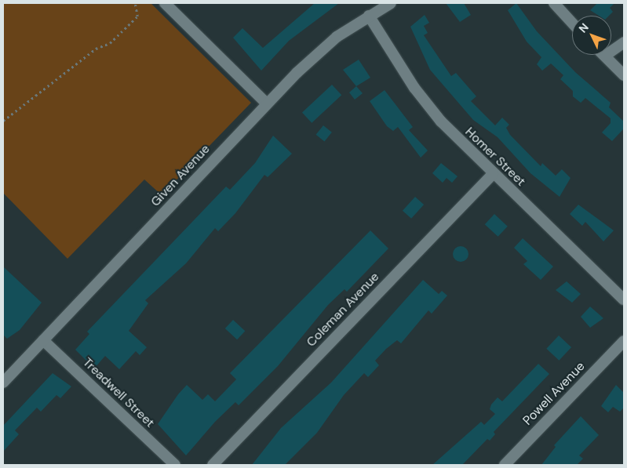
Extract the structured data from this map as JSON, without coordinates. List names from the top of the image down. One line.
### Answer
{"streets":{"street":["Homer Street","Given Avenue","Coleman Avenue","Treadwell Street","Powell Avenue"]},"crossings":[["Homer Street","Given Avenue"],["Homer Street","Coleman Avenue"],["Given Avenue","Treadwell Street"]],"north":"top left"}
